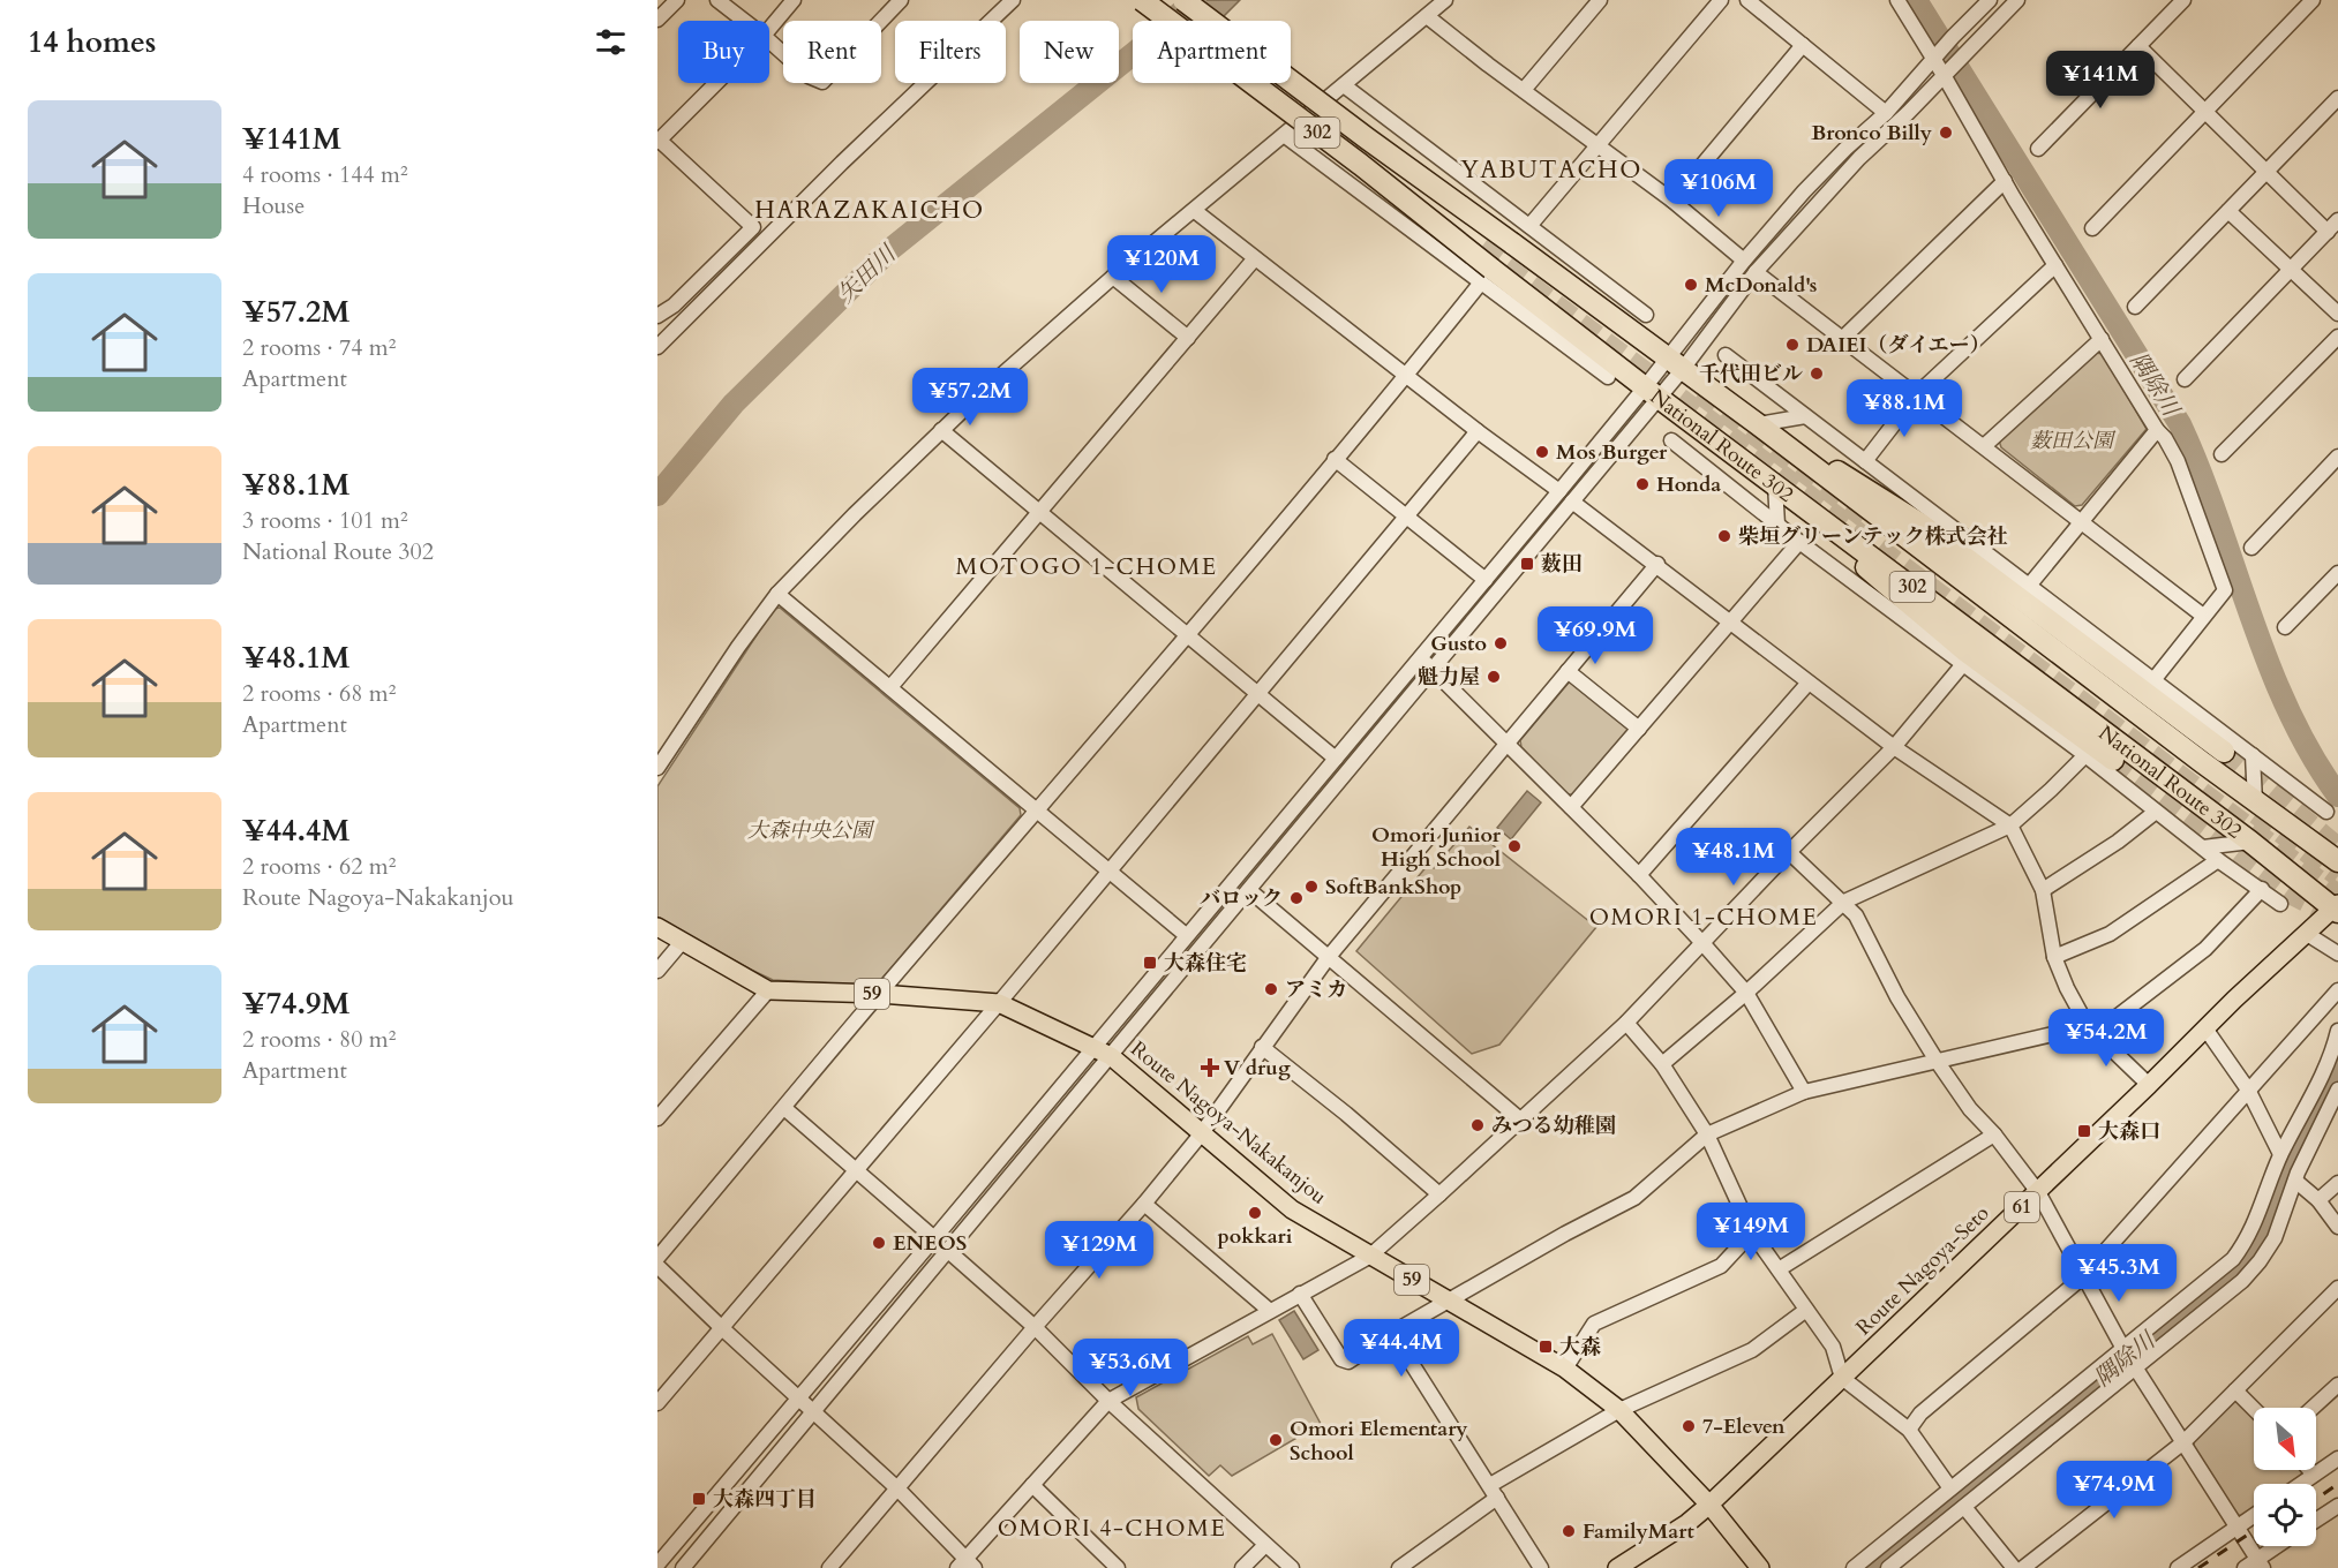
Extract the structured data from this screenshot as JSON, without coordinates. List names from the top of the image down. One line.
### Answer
{"streets":{"highway":["302","National Route 302"],"main road":["59","Route Nagoya-Nakakanjou","61","Route Nagoya-Seto"]},"crossings":[["National Route 302","Route Nagoya-Seto"],["Route Nagoya-Nakakanjou","Route Nagoya-Seto"]],"districts":["YABUTACHO","HARAZAKAICHO","MOTOGO 1-CHOME","OMORI 1-CHOME","OMORI 4-CHOME"],"water":["矢田川","隅除川"],"parks":["薮田公園","大森中央公園"],"places":{"other":["Bronco Billy","McDonald's","DAIEI（ダイエー）","千代田ビル","Mos Burger","Honda","柴垣グリーンテック株式会社","Gusto","魁力屋","Omori Junior High School","SoftBankShop","バロック","アミカ","みつる幼稚園","pokkari","ENEOS","7-Eleven","Omori Elementary School","FamilyMart"],"transit":["薮田","大森住宅","大森口","大森","大森四丁目"],"health":["V drug"]},"north":"bottom right","page":{"heading":"14 homes","chip":["Buy","Rent","Filters","New","Apartment"],"price":["¥141M","¥106M","¥120M","¥57.2M","¥88.1M","¥69.9M","¥48.1M","¥54.2M","¥149M","¥129M","¥45.3M","¥44.4M","¥53.6M","¥74.9M"],"list":[{"name":"¥141M","note":"4 rooms · 144 m² · House"},{"name":"¥57.2M","note":"2 rooms · 74 m² · Apartment"},{"name":"¥88.1M","note":"3 rooms · 101 m² · National Route 302"},{"name":"¥48.1M","note":"2 rooms · 68 m² · Apartment"},{"name":"¥44.4M","note":"2 rooms · 62 m² · Route Nagoya-Nakakanjou"},{"name":"¥74.9M","note":"2 rooms · 80 m² · Apartment"}]}}
